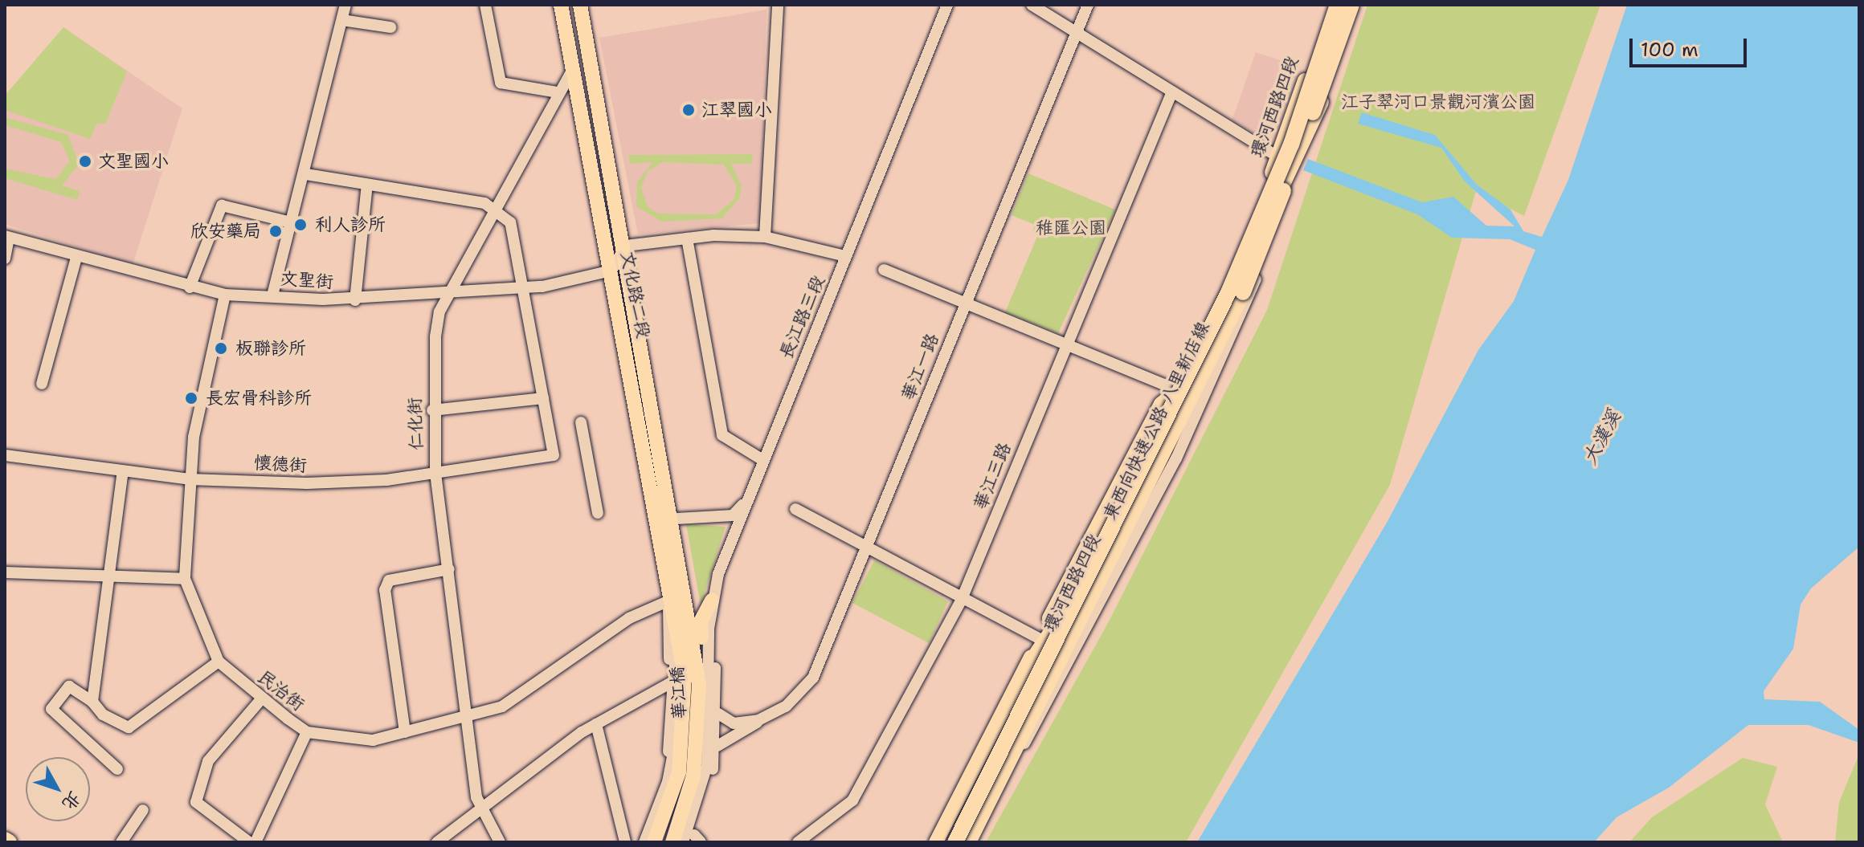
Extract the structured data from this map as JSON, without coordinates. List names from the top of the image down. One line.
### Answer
{"streets":{"highway":["東西向快速公路 八里新店線"],"main road":["環河西路四段","文化路二段","華江橋"],"street":["文聖街","長江路三段","華江一路","仁化街","懷德街","華江三路","民治街"]},"crossings":[["環河西路四段","東西向快速公路 八里新店線"],["文聖街","文化路二段"],["文聖街","仁化街"],["文聖街","民治街"],["文化路二段","仁化街"],["文化路二段","民治街"],["文化路二段","華江橋"],["仁化街","懷德街"],["仁化街","民治街"],["懷德街","民治街"]],"water":["大漢溪"],"parks":["江子翠河口景觀河濱公園","稚匯公園"],"places":["江翠國小","文聖國小","利人診所","欣安藥局","板聯診所","長宏骨科診所"],"scale_bar":"100 m","north":"bottom right"}
